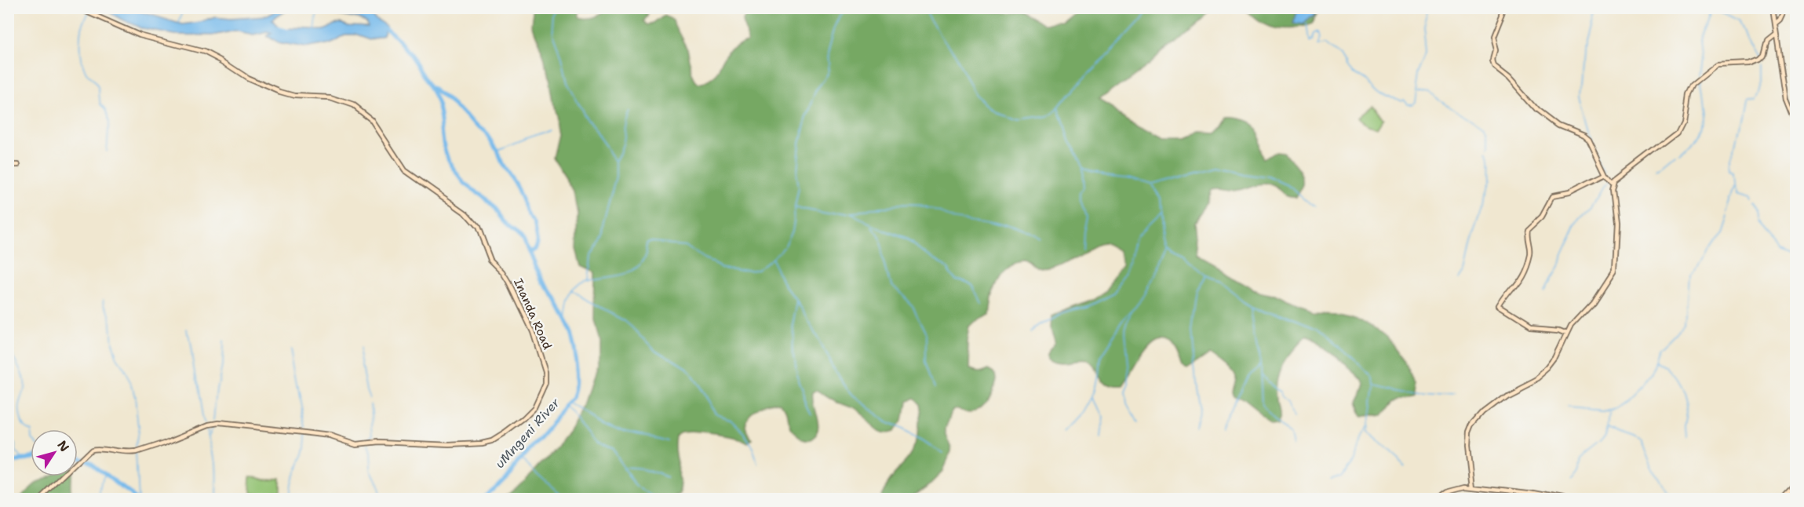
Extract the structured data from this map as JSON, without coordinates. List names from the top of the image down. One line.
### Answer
{"streets":{"street":["Inanda Road"]},"water":["uMngeni River"],"north":"top right"}
